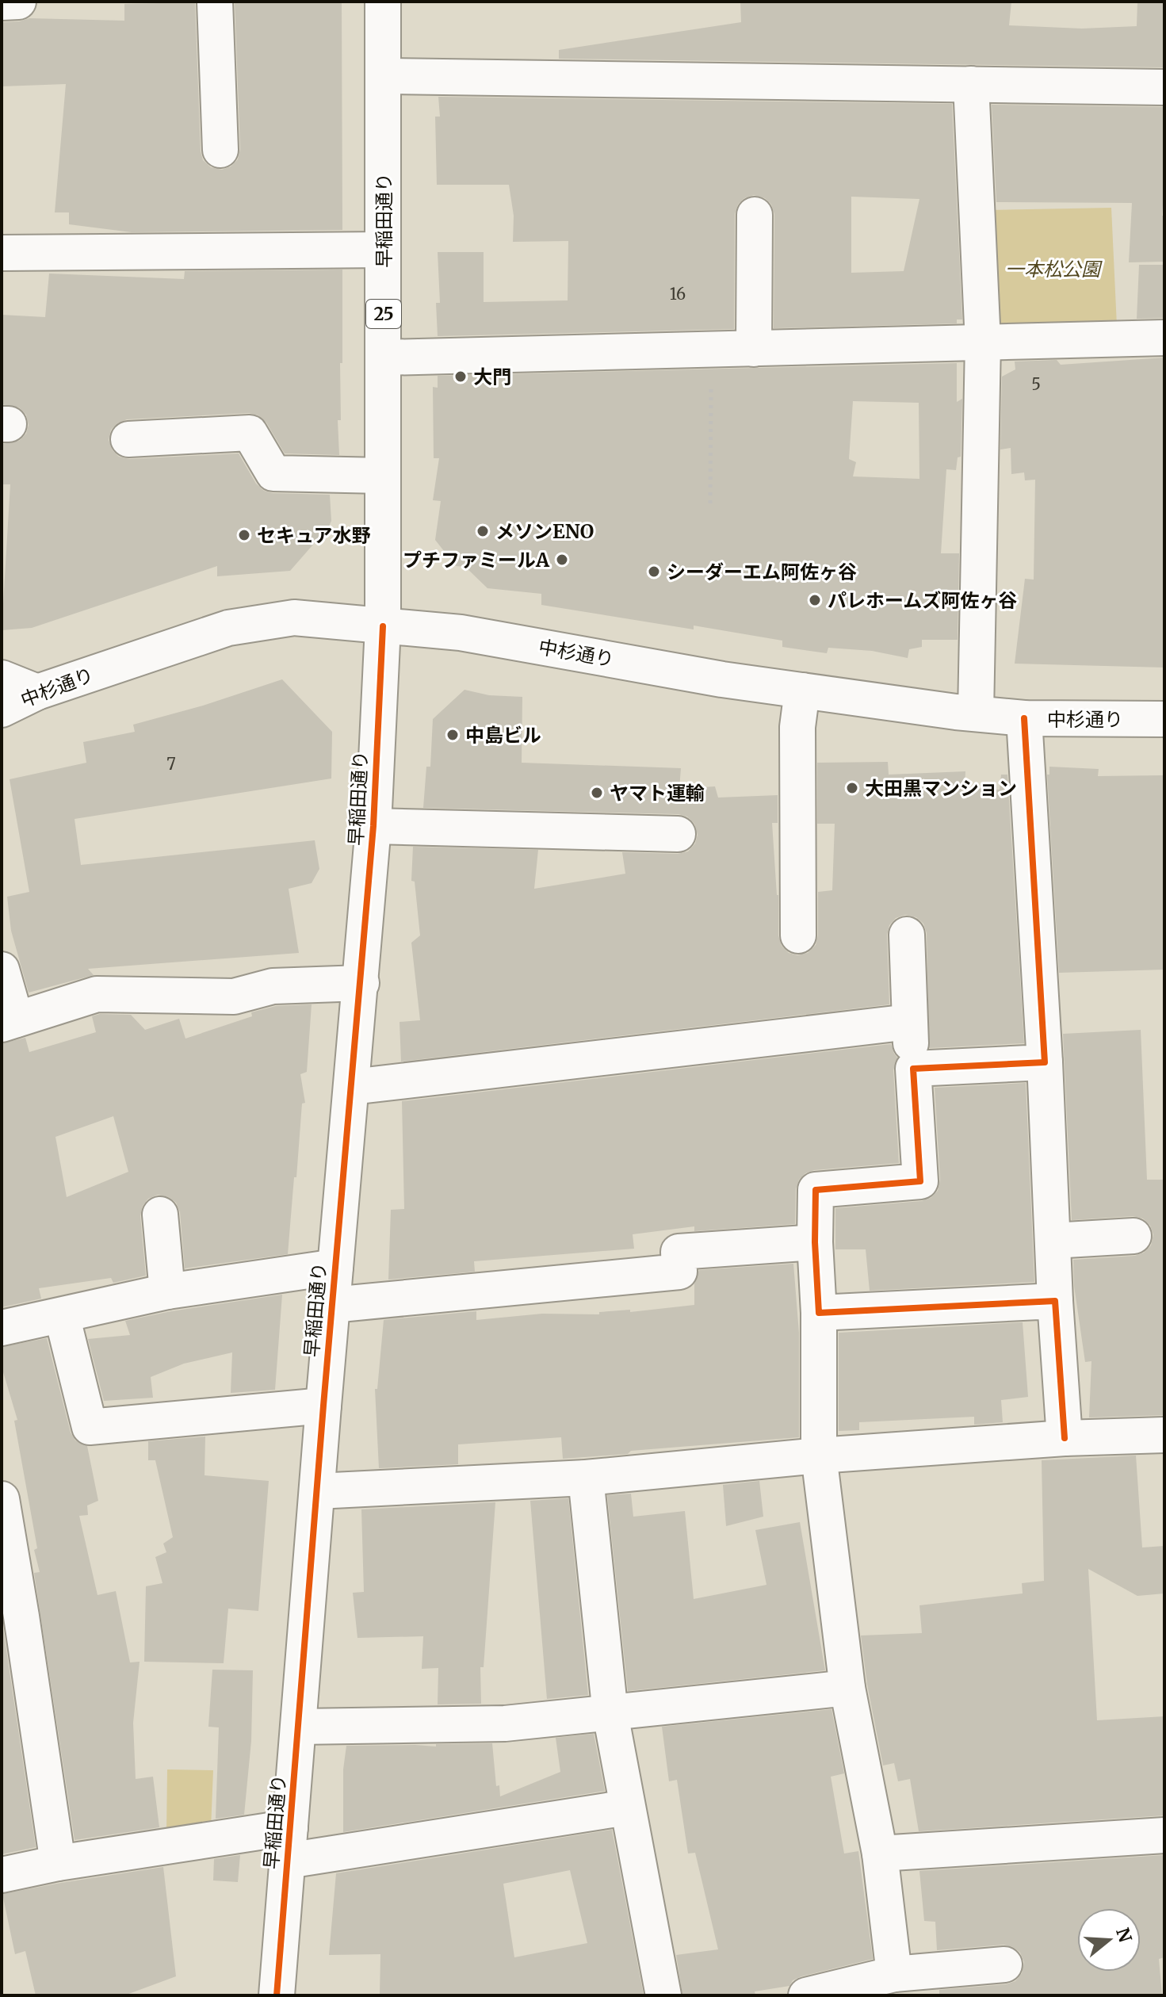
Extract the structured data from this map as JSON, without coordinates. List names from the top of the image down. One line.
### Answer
{"streets":{"street":["早稲田通り","25","中杉通り"]},"crossings":[["早稲田通り","中杉通り"]],"parks":["一本松公園"],"places":["大門","メソンENO","セキュア水野","プチファミールA","シーダーエム阿佐ヶ谷","パレホームズ阿佐ヶ谷","中島ビル","大田黒マンション","ヤマト運輸"],"house_numbers":["16","5","7"],"north":"right"}
